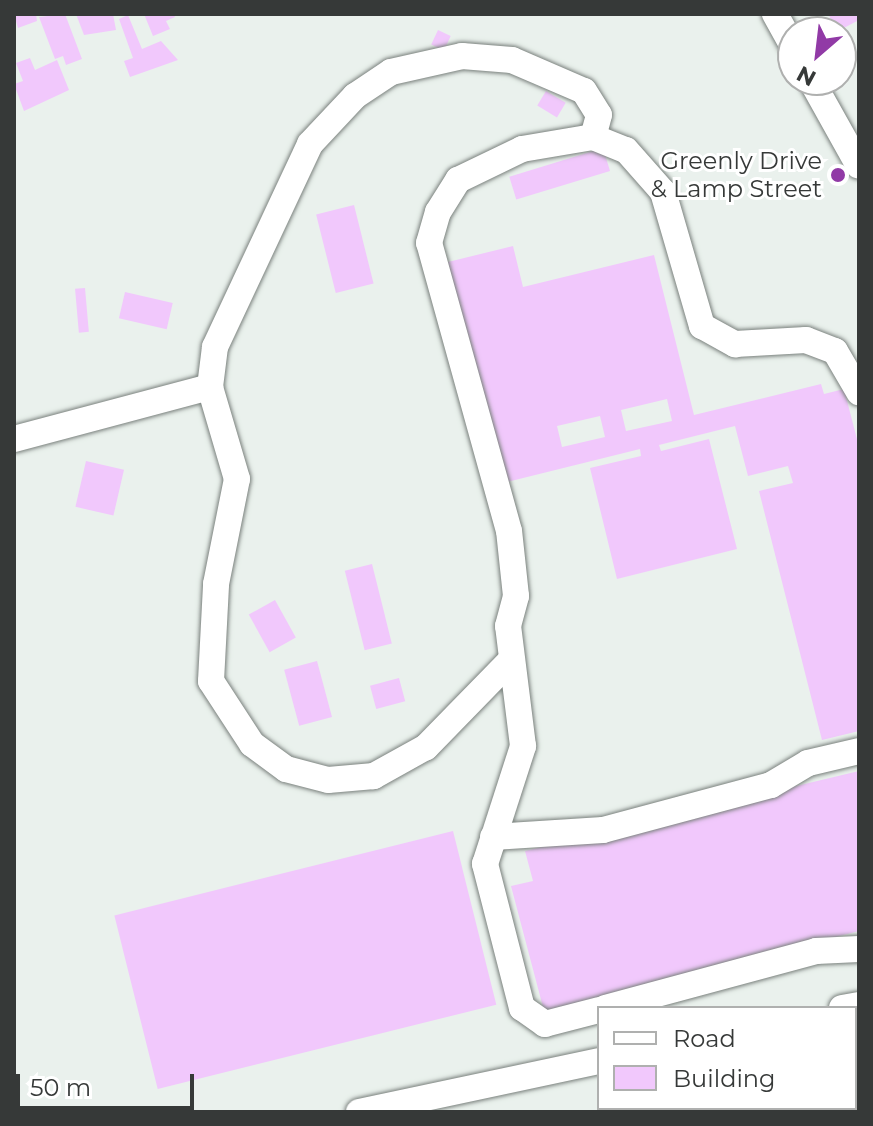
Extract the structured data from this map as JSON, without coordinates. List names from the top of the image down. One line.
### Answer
{"places":["Greenly Drive & Lamp Street"],"legend":["Road","Building"],"scale_bar":"50 m","north":"bottom left"}
